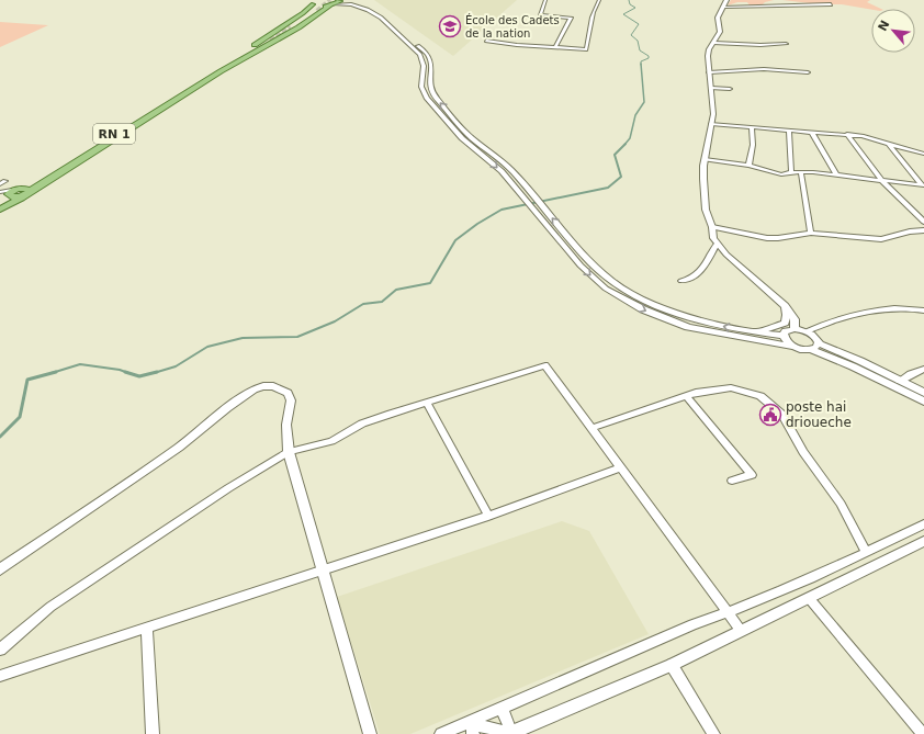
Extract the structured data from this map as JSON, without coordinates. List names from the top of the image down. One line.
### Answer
{"streets":{"main road":["RN 1"]},"places":{"school or university":["École des Cadets de la nation"],"public building":["poste hai drioueche"]},"north":"top left"}
